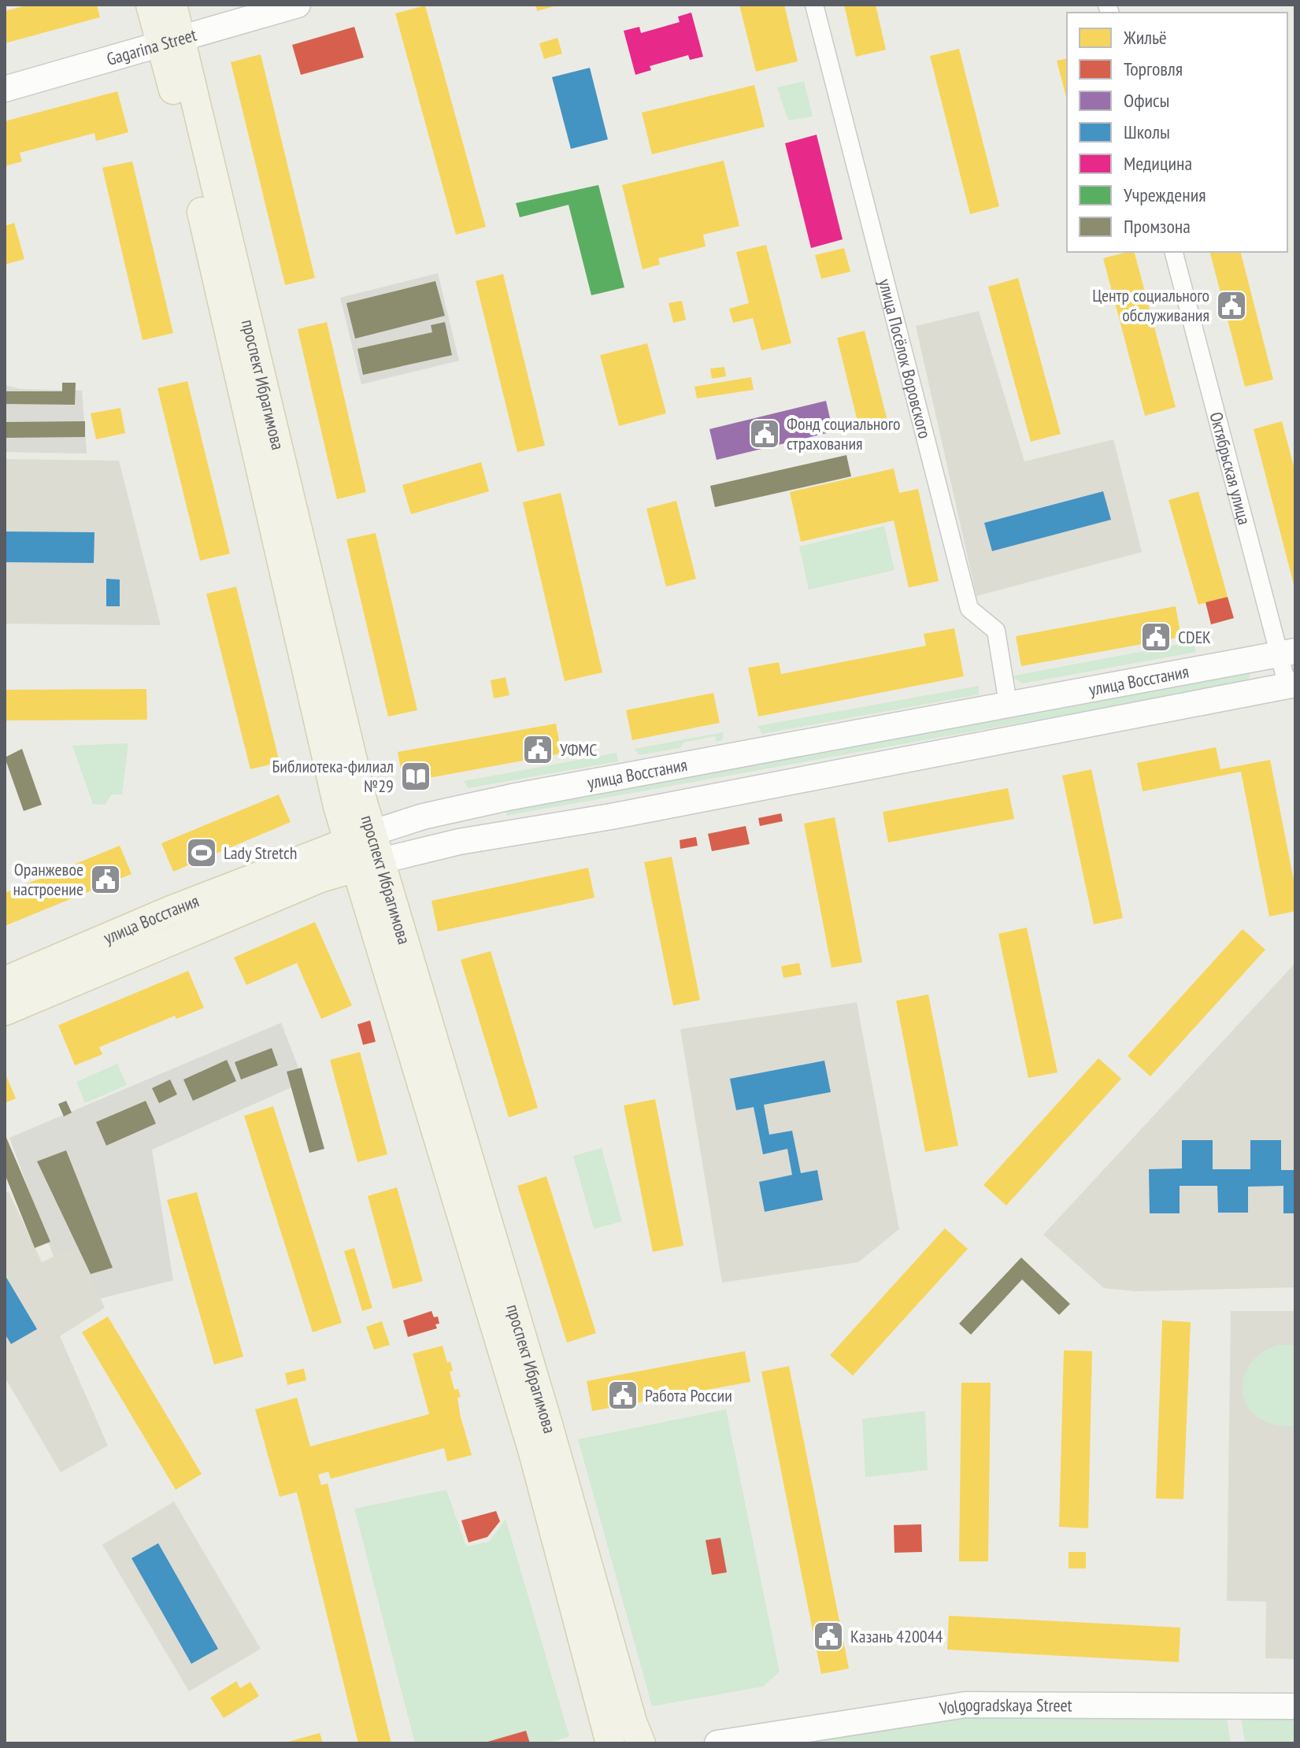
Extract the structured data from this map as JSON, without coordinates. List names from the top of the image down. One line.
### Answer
{"streets":{"main road":["Gagarina Street","проспект Ибрагимова","улица Восстания","Volgogradskaya Street"],"street":["улица Посёлок Воровского","Октябрьская улица"]},"crossings":[["Gagarina Street","проспект Ибрагимова"],["улица Посёлок Воровского","улица Восстания"],["проспект Ибрагимова","улица Восстания"],["Октябрьская улица","улица Восстания"]],"places":{"public building":["Центр социального обслуживания","Фонд социального страхования","CDEK","УФМС","Оранжевое настроение","Работа России","Казань 420044"],"library":["Библиотека-филиал №29"],"sports":["Lady Stretch"]},"legend":["Жильё","Торговля","Офисы","Школы","Медицина","Учреждения","Промзона"]}
